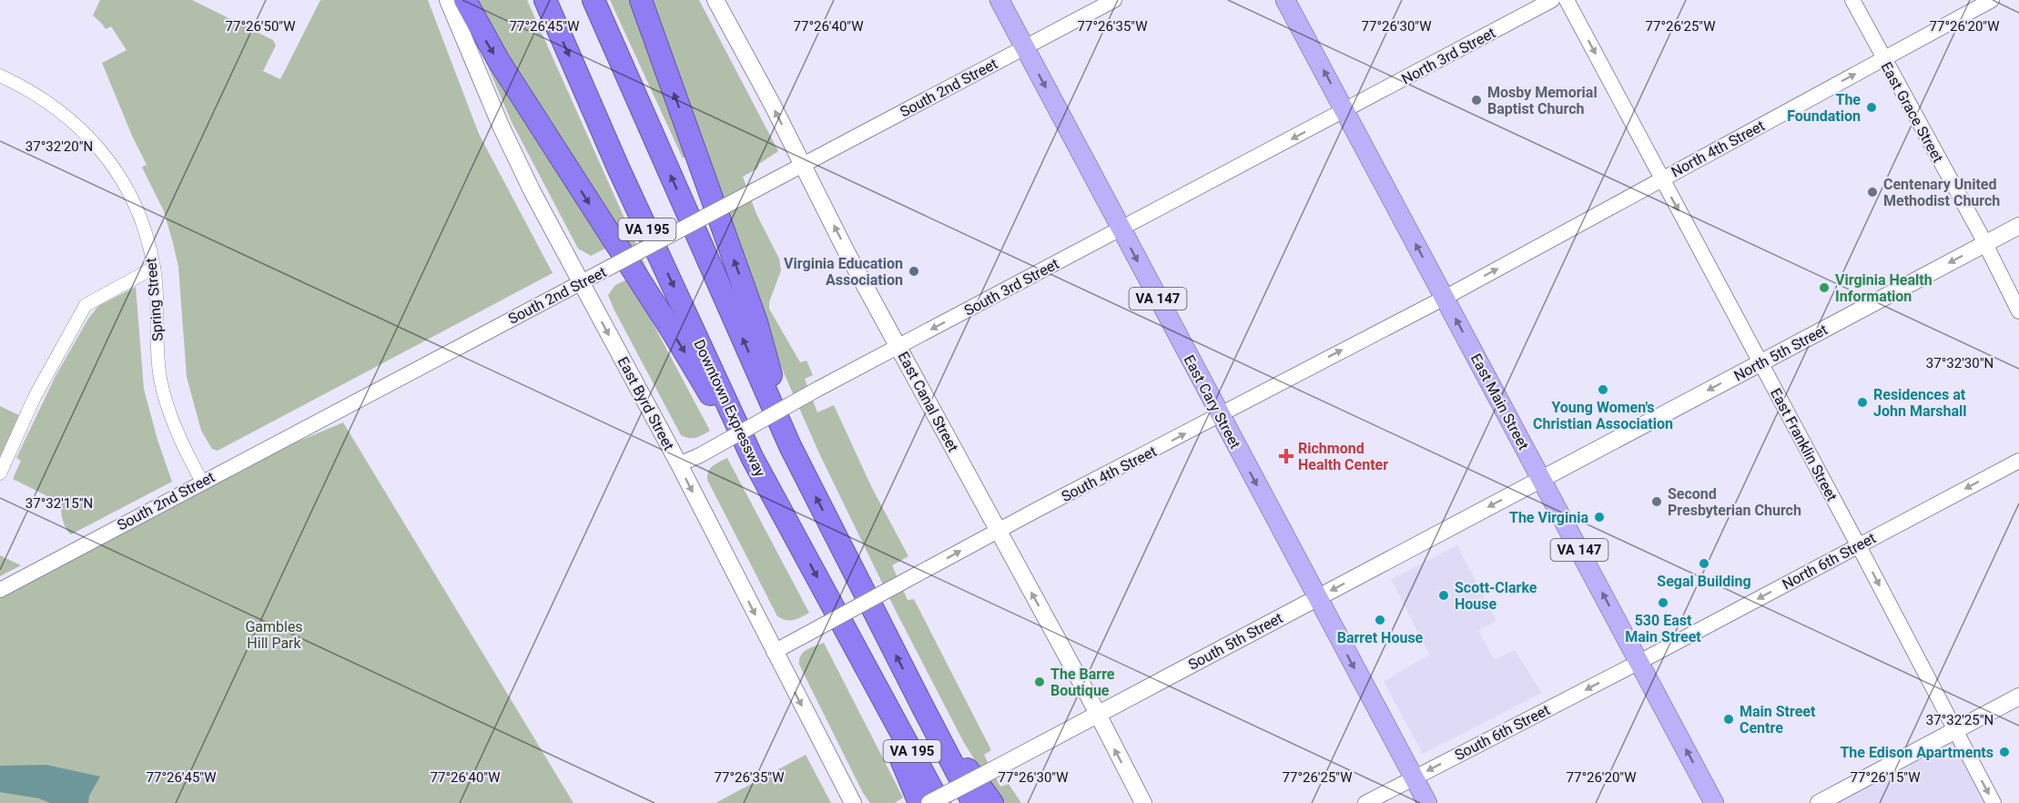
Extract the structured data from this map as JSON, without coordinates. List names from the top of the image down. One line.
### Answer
{"streets":{"highway":["VA 195","Downtown Expressway"],"main road":["VA 147","North 5th Street","East Canal Street","East Cary Street","East Main Street","East Byrd Street","South 5th Street"],"street":["North 3rd Street","South 2nd Street","East Grace Street","North 4th Street","South 3rd Street","Spring Street","East Franklin Street","South 4th Street","North 6th Street","South 6th Street"]},"crossings":[["North 3rd Street","South 3rd Street"],["North 3rd Street","East Main Street"],["South 2nd Street","Spring Street"],["South 2nd Street","East Canal Street"],["South 2nd Street","East Cary Street"],["South 2nd Street","East Byrd Street"],["East Grace Street","North 4th Street"],["East Grace Street","North 5th Street"],["North 4th Street","East Main Street"],["North 4th Street","East Franklin Street"],["North 4th Street","South 4th Street"],["South 3rd Street","East Canal Street"],["South 3rd Street","East Cary Street"],["South 3rd Street","East Main Street"],["South 3rd Street","East Byrd Street"],["North 5th Street","East Main Street"],["North 5th Street","East Franklin Street"],["North 5th Street","South 5th Street"],["East Canal Street","South 4th Street"],["East Canal Street","South 5th Street"],["East Cary Street","South 4th Street"],["East Cary Street","South 5th Street"],["East Cary Street","South 6th Street"],["East Main Street","South 4th Street"],["East Main Street","North 6th Street"],["East Main Street","South 5th Street"],["East Main Street","South 6th Street"],["East Byrd Street","South 4th Street"],["East Franklin Street","North 6th Street"],["North 6th Street","South 6th Street"]],"one_way":["North 4th Street","South 3rd Street","North 5th Street","East Canal Street","East Cary Street","East Main Street","East Byrd Street","East Franklin Street","South 4th Street","North 6th Street","South 5th Street","South 6th Street"],"parks":["Gambles Hill Park"],"places":{"other":["Mosby Memorial Baptist Church","The Foundation","Centenary United Methodist Church","Virginia Education Association","Virginia Health Information","Young Women's Christian Association","Residences at John Marshall","Second Presbyterian Church","The Virginia","Segal Building","Scott-Clarke House","530 East Main Street","Barret House","The Barre Boutique","Main Street Centre","The Edison Apartments"],"health":["Richmond Health Center"]},"coordinates":["77°26'50\"W","77°26'45\"W","77°26'40\"W","77°26'35\"W","77°26'30\"W","77°26'25\"W","77°26'20\"W","37°32'20\"N","37°32'30\"N","37°32'15\"N","37°32'25\"N","77°26'15\"W"]}
